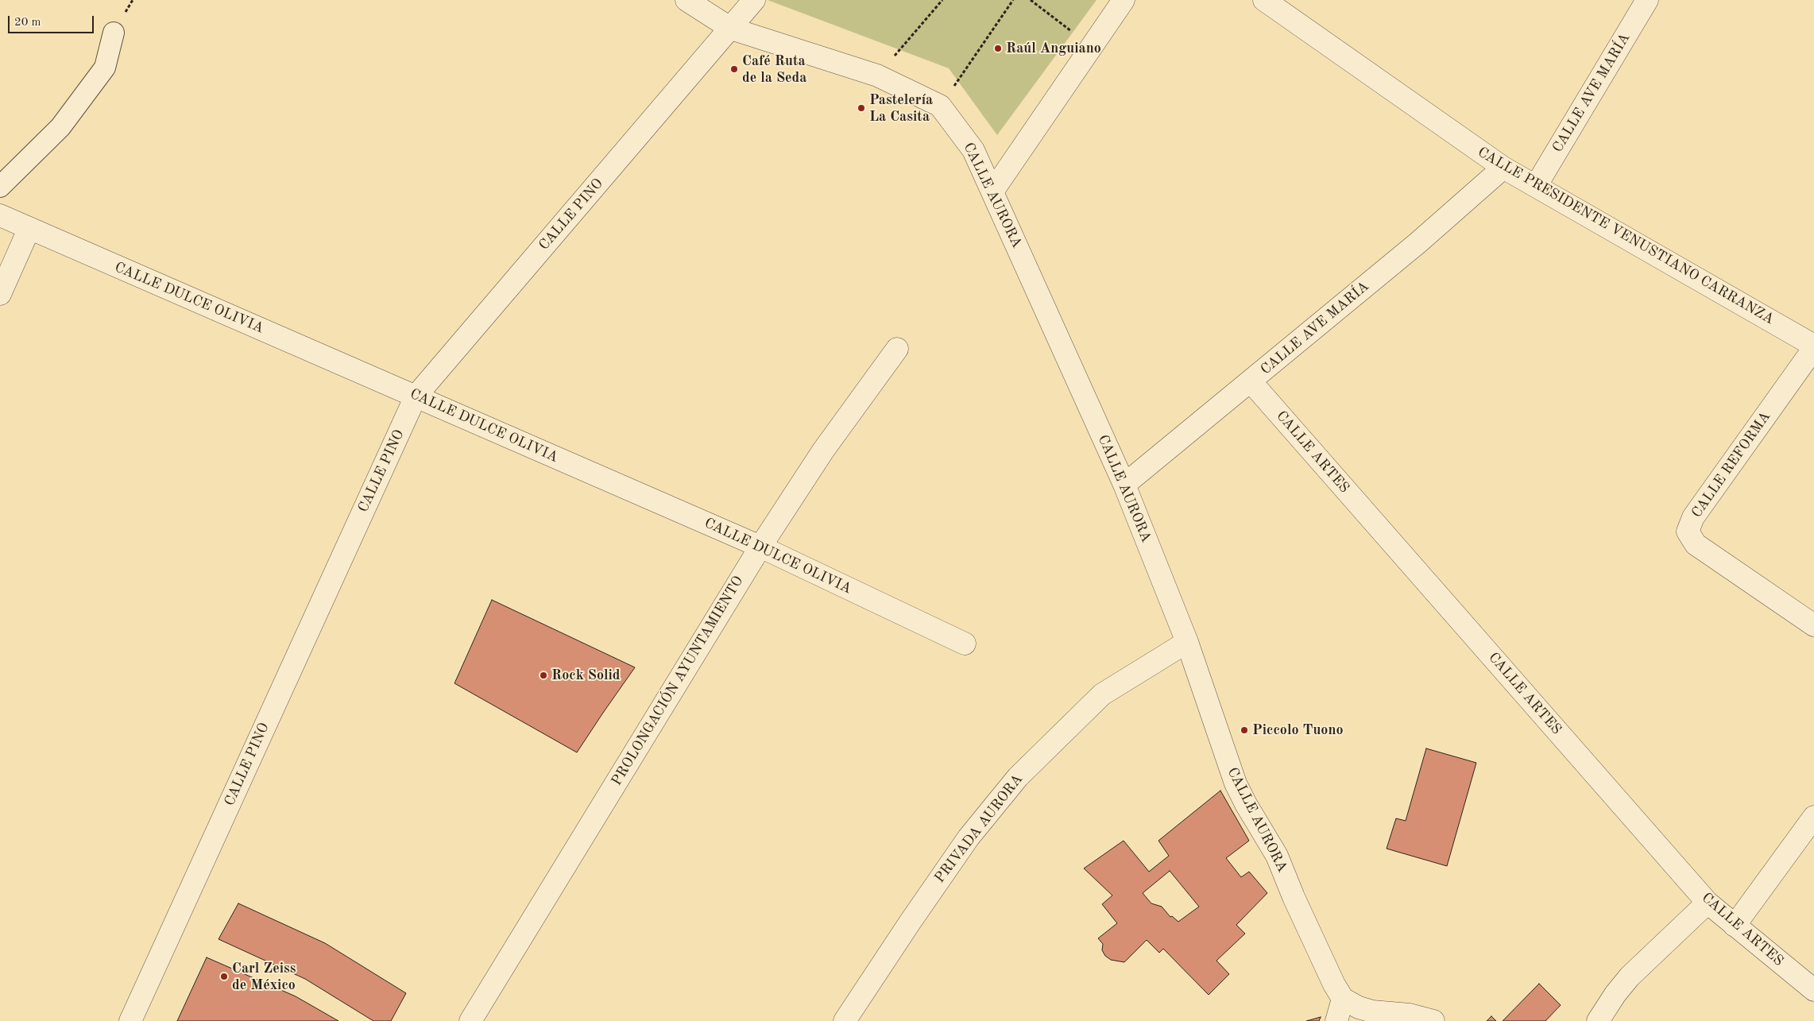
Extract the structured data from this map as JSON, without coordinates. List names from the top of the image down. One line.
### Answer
{"streets":{"street":["CALLE AVE MARÍA","CALLE AURORA","CALLE PINO","CALLE PRESIDENTE VENUSTIANO CARRANZA","CALLE DULCE OLIVIA","CALLE ARTES","CALLE REFORMA","PROLONGACIÓN AYUNTAMIENTO","PRIVADA AURORA"]},"crossings":[["CALLE AVE MARÍA","CALLE AURORA"],["CALLE AVE MARÍA","CALLE PRESIDENTE VENUSTIANO CARRANZA"],["CALLE AVE MARÍA","CALLE ARTES"],["CALLE AURORA","CALLE PINO"],["CALLE AURORA","PRIVADA AURORA"],["CALLE PINO","CALLE DULCE OLIVIA"],["CALLE PRESIDENTE VENUSTIANO CARRANZA","CALLE REFORMA"],["CALLE DULCE OLIVIA","PROLONGACIÓN AYUNTAMIENTO"]],"places":["Raúl Anguiano","Café Ruta de la Seda","Pastelería La Casita","Rock Solid","Piccolo Tuono","Carl Zeiss de México"],"scale_bar":"20 m"}
